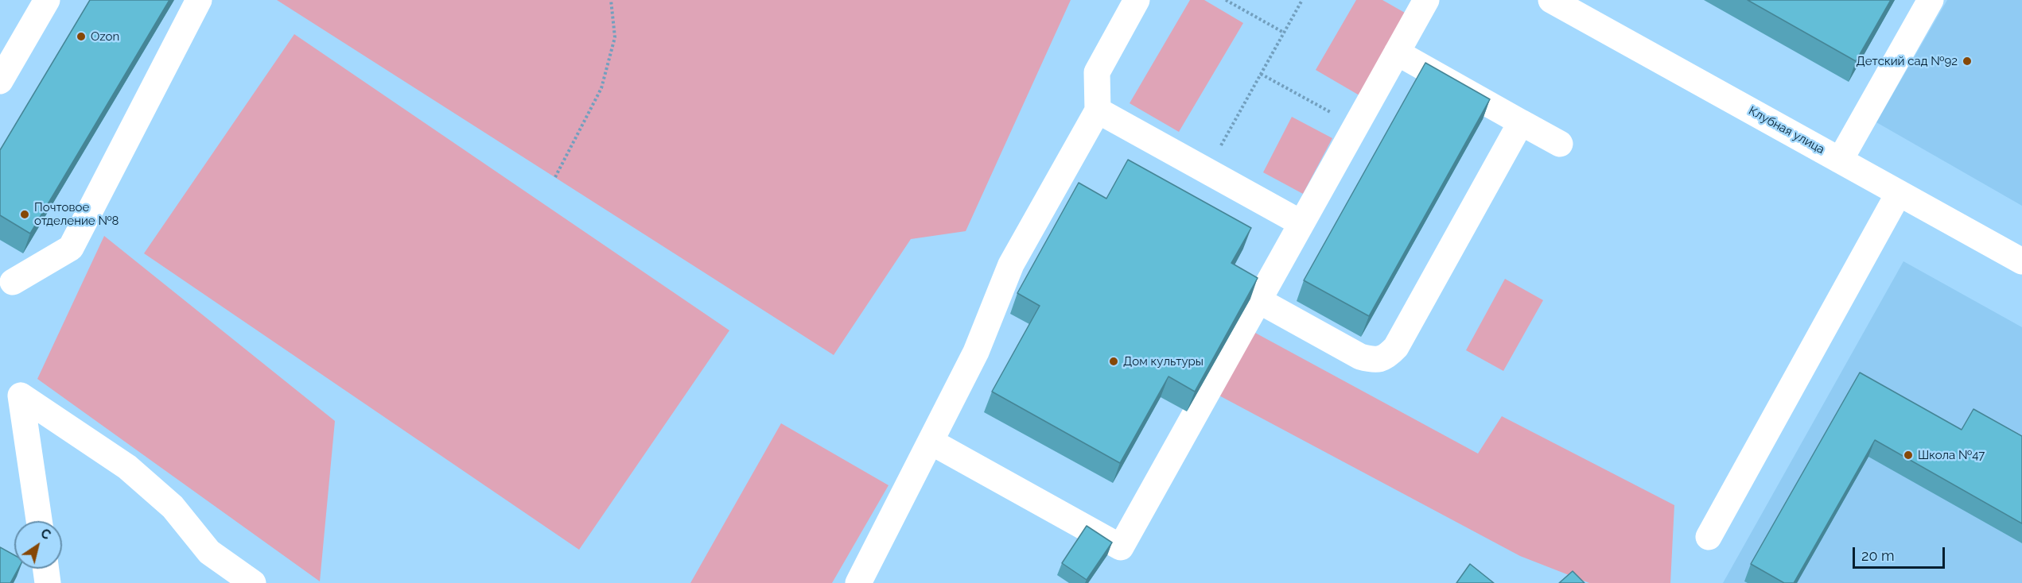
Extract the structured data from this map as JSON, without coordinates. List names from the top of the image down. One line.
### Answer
{"streets":{"street":["Клубная улица"]},"places":["Ozon","Детский сад №92","Почтовое отделение №8","Дом культуры","Школа №47"],"scale_bar":"20 m","north":"top right"}
